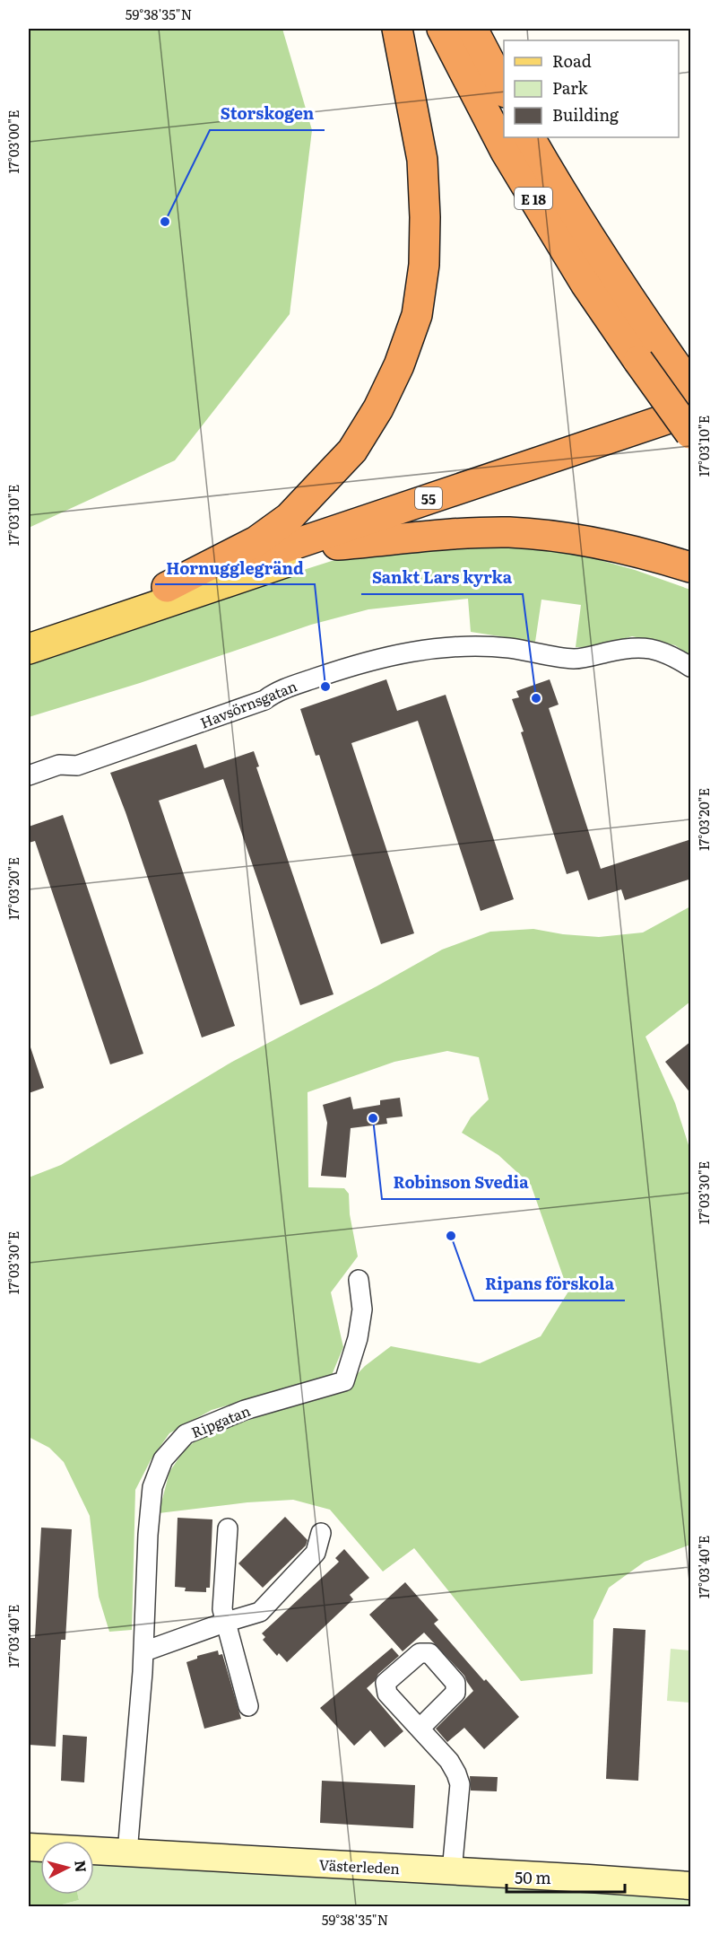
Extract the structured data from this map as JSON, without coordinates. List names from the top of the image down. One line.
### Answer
{"streets":{"highway":["E 18","55"],"street":["Havsörnsgatan","Ripgatan","Västerleden"]},"crossings":[["Ripgatan","Västerleden"]],"places":["Storskogen","Hornugglegränd","Sankt Lars kyrka","Robinson Svedia","Ripans förskola"],"legend":["Road","Park","Building"],"scale_bar":"50 m","north":"right","coordinates":["59°38'35\"N","17°03'00\"E","17°03'10\"E","17°03'20\"E","17°03'30\"E","17°03'40\"E"]}
